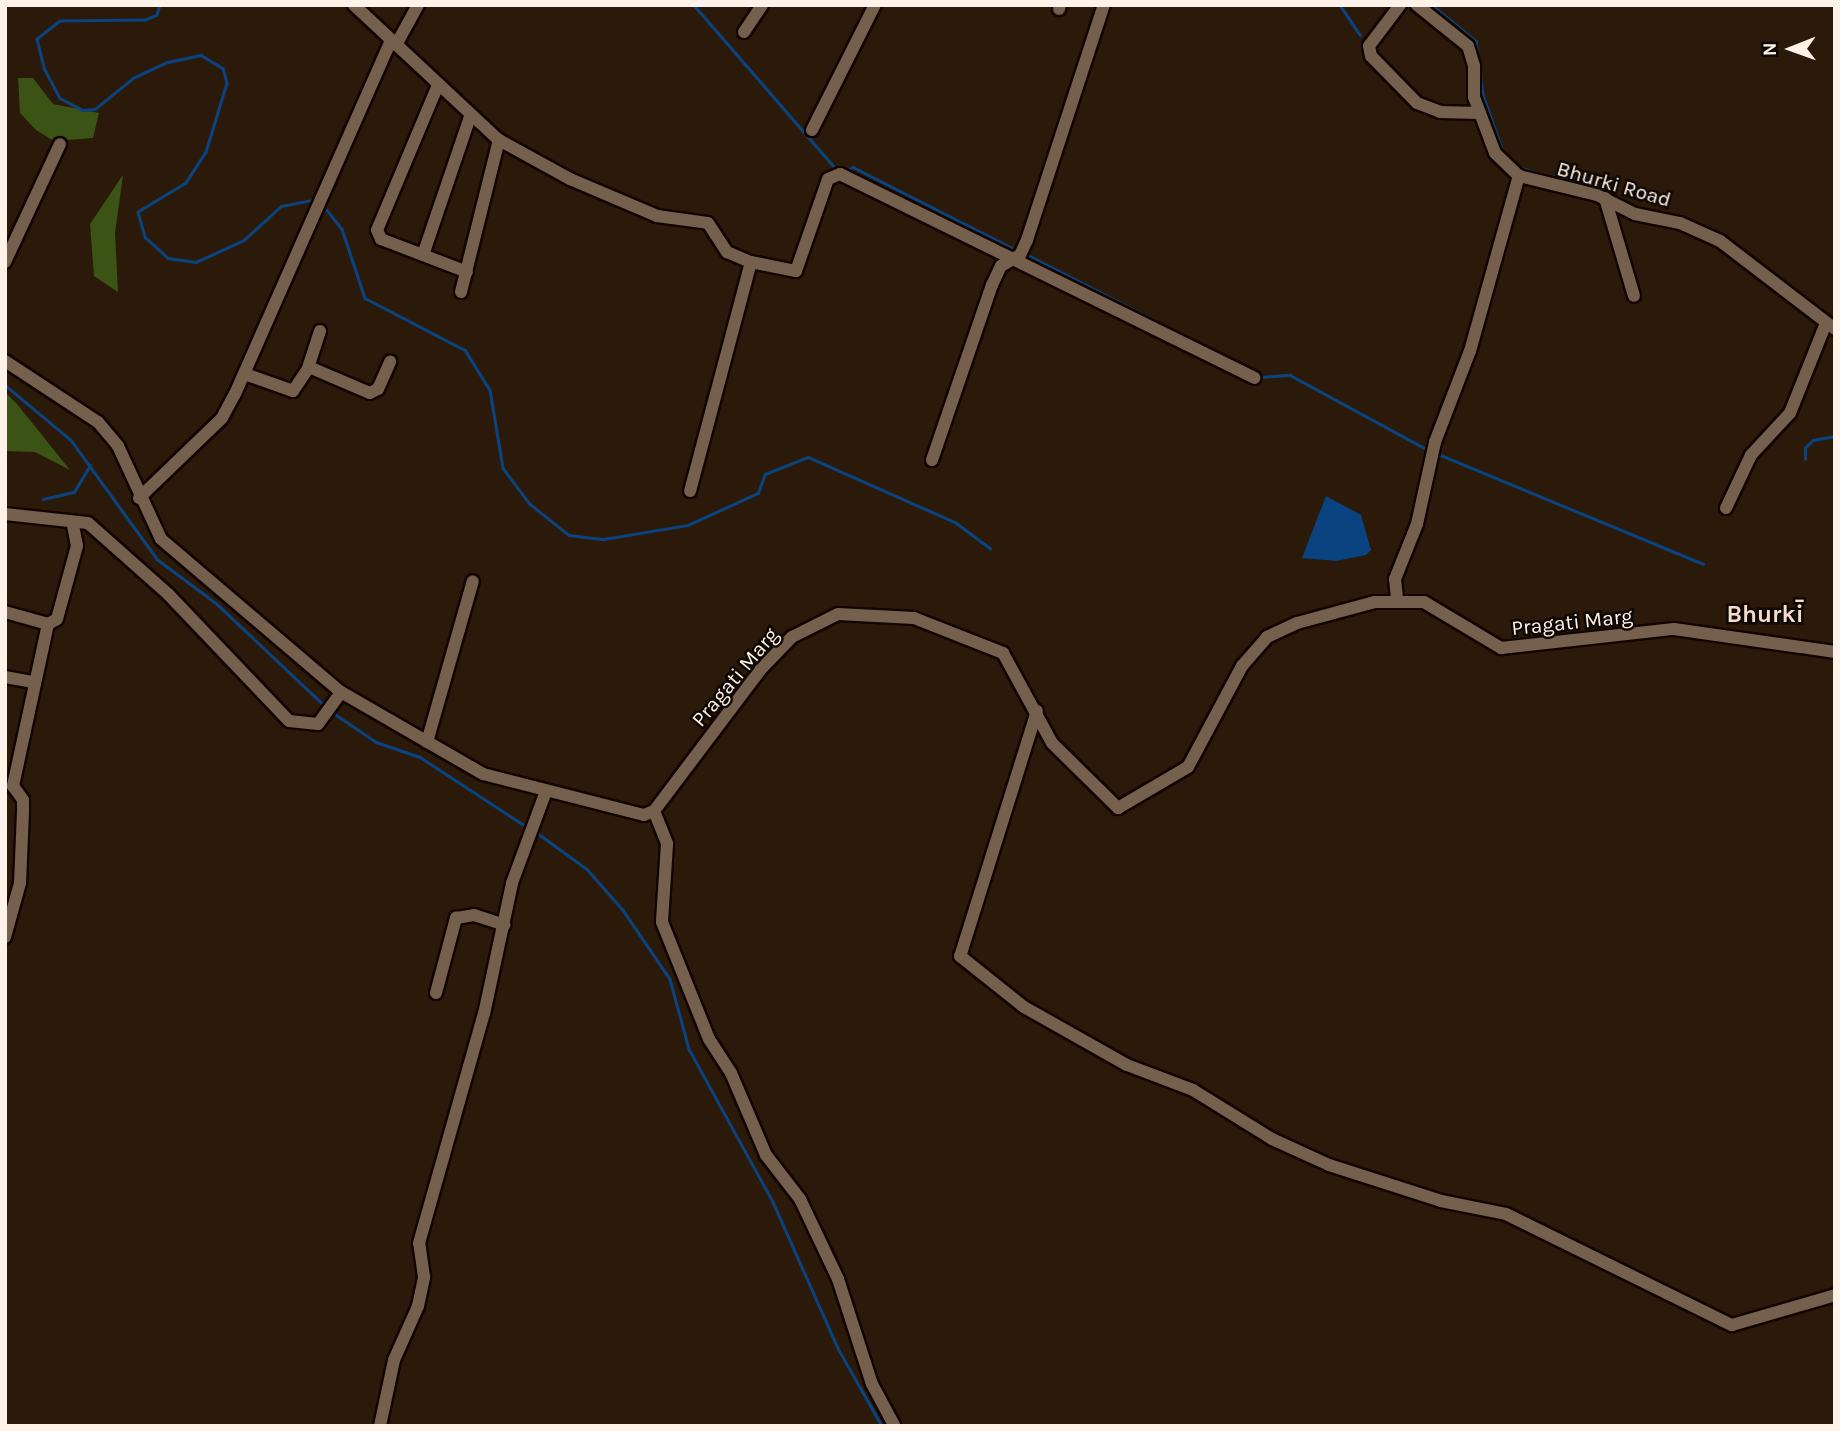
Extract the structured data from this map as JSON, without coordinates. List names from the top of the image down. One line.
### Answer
{"streets":{"street":["Bhurki Road","Pragati Marg"]},"districts":["Bhurki̇̄"],"north":"left"}
